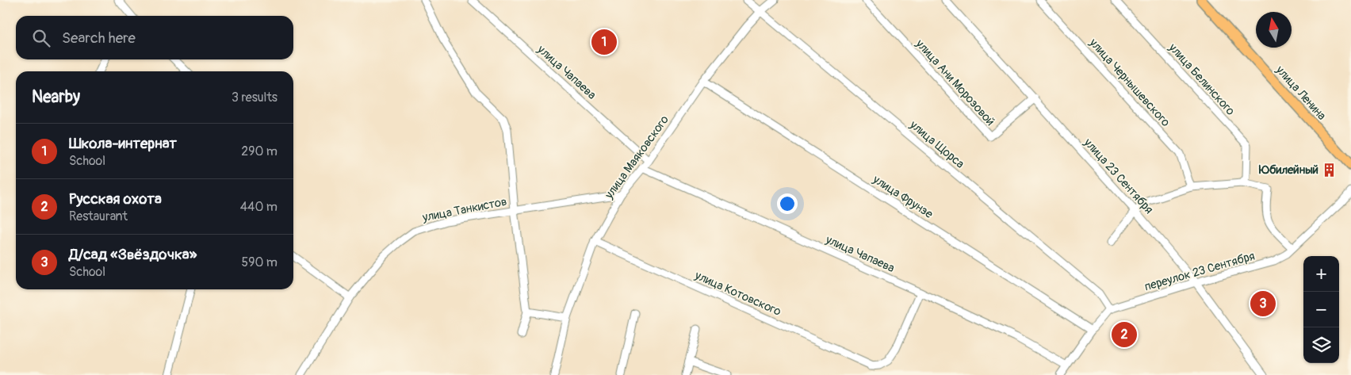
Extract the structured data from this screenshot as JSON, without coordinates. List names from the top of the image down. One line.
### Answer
{"streets":{"main road":["улица Ленина"],"street":["улица Чапаева","улица Белинского","улица Ани Морозовой","улица Чернышевского","улица Щорса","улица Маяковского","улица 23 Сентября","улица Фрунзе","улица Танкистов","переулок 23 Сентября","улица Котовского"]},"crossings":[["улица Чапаева","улица Маяковского"],["улица Чапаева","улица Котовского"],["улица Ани Морозовой","улица 23 Сентября"],["улица Щорса","улица Маяковского"],["улица Щорса","переулок 23 Сентября"],["улица Маяковского","улица Фрунзе"],["улица Маяковского","улица Котовского"],["улица 23 Сентября","переулок 23 Сентября"]],"places":{"building":["Юбилейный"]},"north":"top","page":{"search":"Search here","pins":["1","3","2"],"heading":["Nearby","3 results"],"list":[{"mark":"1","name":"Школа-интернат","note":"School","value":"290 m"},{"mark":"2","name":"Русская охота","note":"Restaurant","value":"440 m"},{"mark":"3","name":"Д/сад «Звёздочка»","note":"School","value":"590 m"}],"map_buttons":["+","−"]}}
